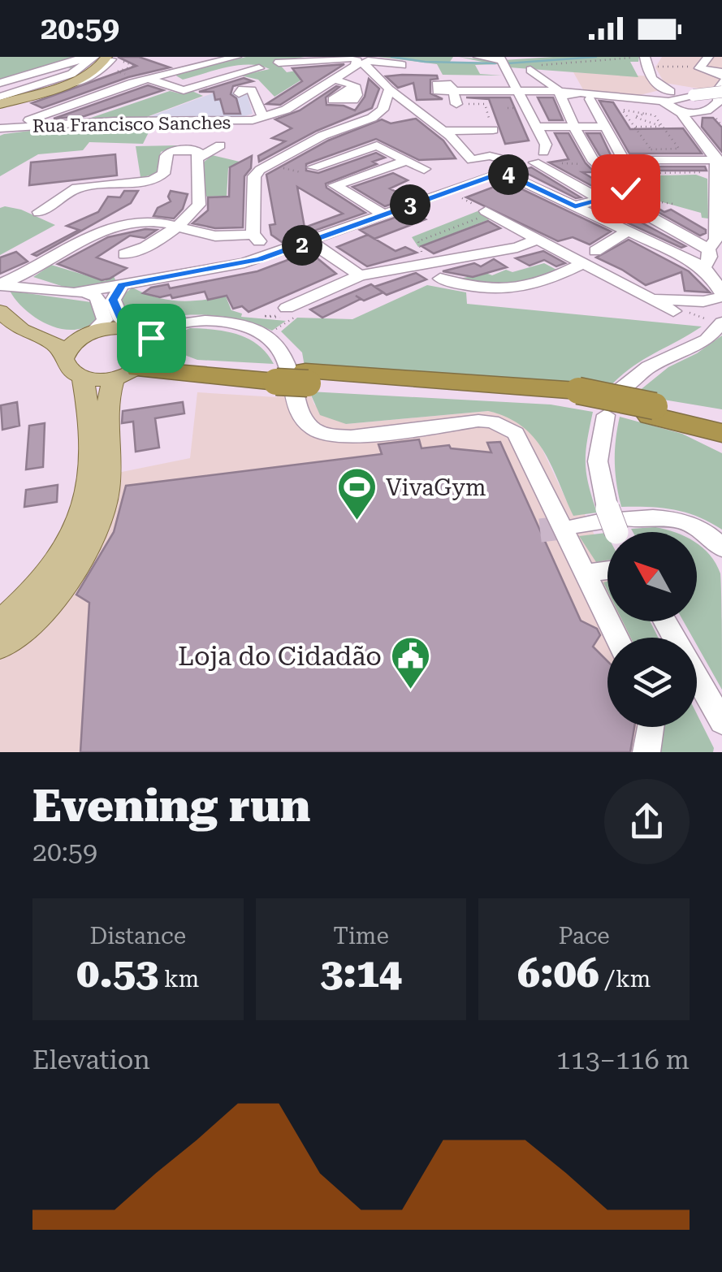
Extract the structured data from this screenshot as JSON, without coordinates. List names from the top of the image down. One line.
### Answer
{"streets":{"street":["Rua Francisco Sanches"]},"places":{"sports":["VivaGym"],"public building":["Loja do Cidadão"]},"north":"top left","page":{"status":"20:59","pins":["4","3","2"],"heading":["Evening run","20:59"],"stats":[["Distance","0.53 km"],["Time","3:14"],["Pace","6:06 /km"]],"chart":["Elevation","113–116 m"]}}
